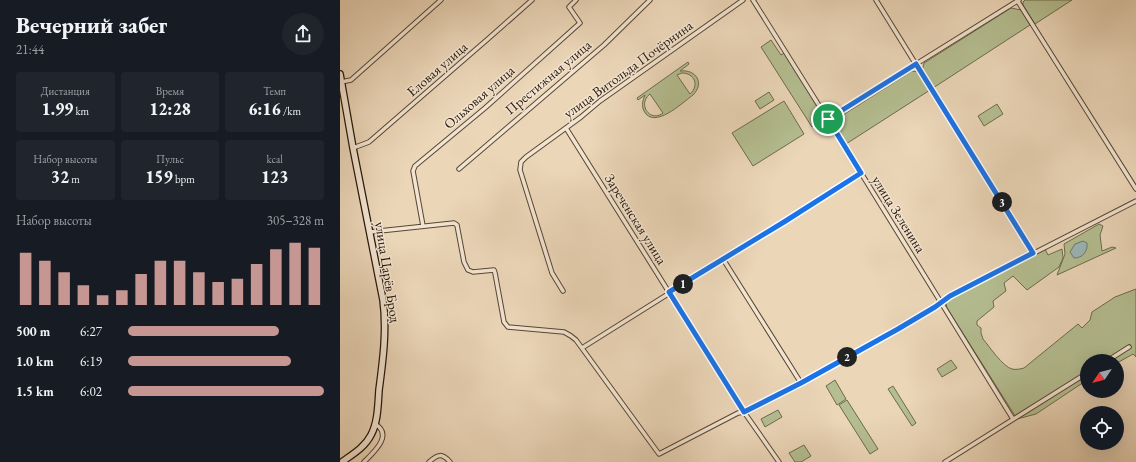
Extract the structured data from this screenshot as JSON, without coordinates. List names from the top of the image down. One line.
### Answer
{"streets":{"street":["Еловая улица","улица Витольда Почёрнина","Престижная улица","Ольховая улица","улица Зеленина","Зареченская улица","улица Царёв Брод"]},"crossings":[["Еловая улица","улица Царёв Брод"],["улица Витольда Почёрнина","Зареченская улица"]],"north":"bottom left","page":{"heading":["Вечерний забег","21:44"],"stats":[["Дистанция","1.99 km"],["Время","12:28"],["Темп","6:16 /km"],["Набор высоты","32 m"],["Пульс","159 bpm"],["kcal","123"]],"pins":["3","1","2"],"chart":["Набор высоты","305–328 m"],"list":[{"name":"500 m","note":"6:27"},{"name":"1.0 km","note":"6:19"},{"name":"1.5 km","note":"6:02"}]}}
